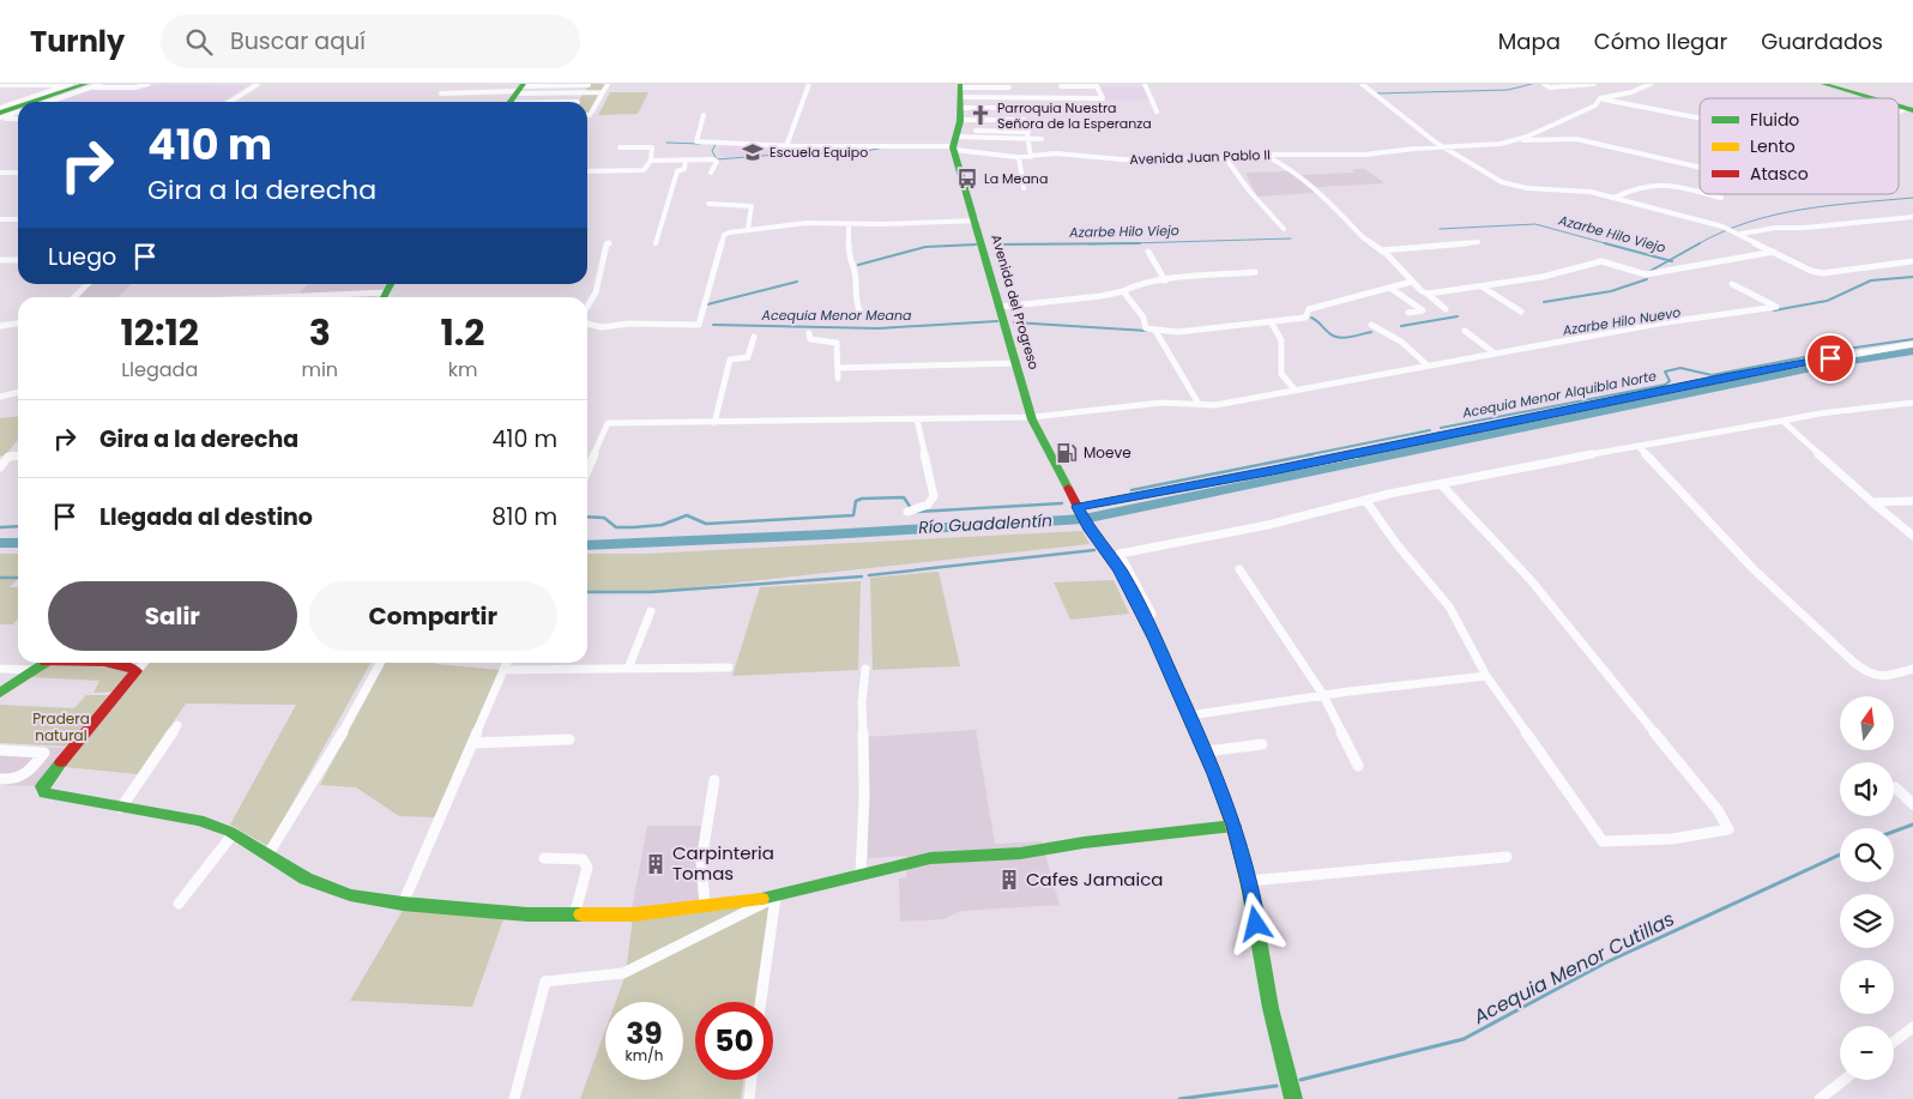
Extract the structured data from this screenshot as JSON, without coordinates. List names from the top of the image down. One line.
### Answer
{"streets":{"main road":["Avenida del Progreso"],"street":["Avenida Juan Pablo II"]},"crossings":[["Avenida Juan Pablo II","Avenida del Progreso"]],"water":["Azarbe Hilo Viejo","Acequia Menor Meana","Azarbe Hilo Nuevo","Acequia Menor Alquibla Norte","Río Guadalentín","Acequia Menor Cutillas"],"parks":["Pradera natural"],"places":{"church":["Parroquia Nuestra Señora de la Esperanza"],"school or university":["Escuela Equipo"],"bus stop":["La Meana"],"fuel station":["Moeve"],"building":["Carpinteria Tomas","Cafes Jamaica"]},"legend":["Fluido","Lento","Atasco"],"north":"top","page":{"header":"Turnly","search":"Buscar aquí","nav":["Mapa","Cómo llegar","Guardados"],"turn":["410 m","Gira a la derecha"],"then":"Luego","eta":["12:12","Llegada","3","min","1.2","km"],"list":[{"name":"Gira a la derecha","value":"410 m"},{"name":"Llegada al destino","value":"810 m"}],"buttons":["Salir","Compartir"],"map_buttons":["+","−"],"speed":"39 km/h","limit":"50"}}
